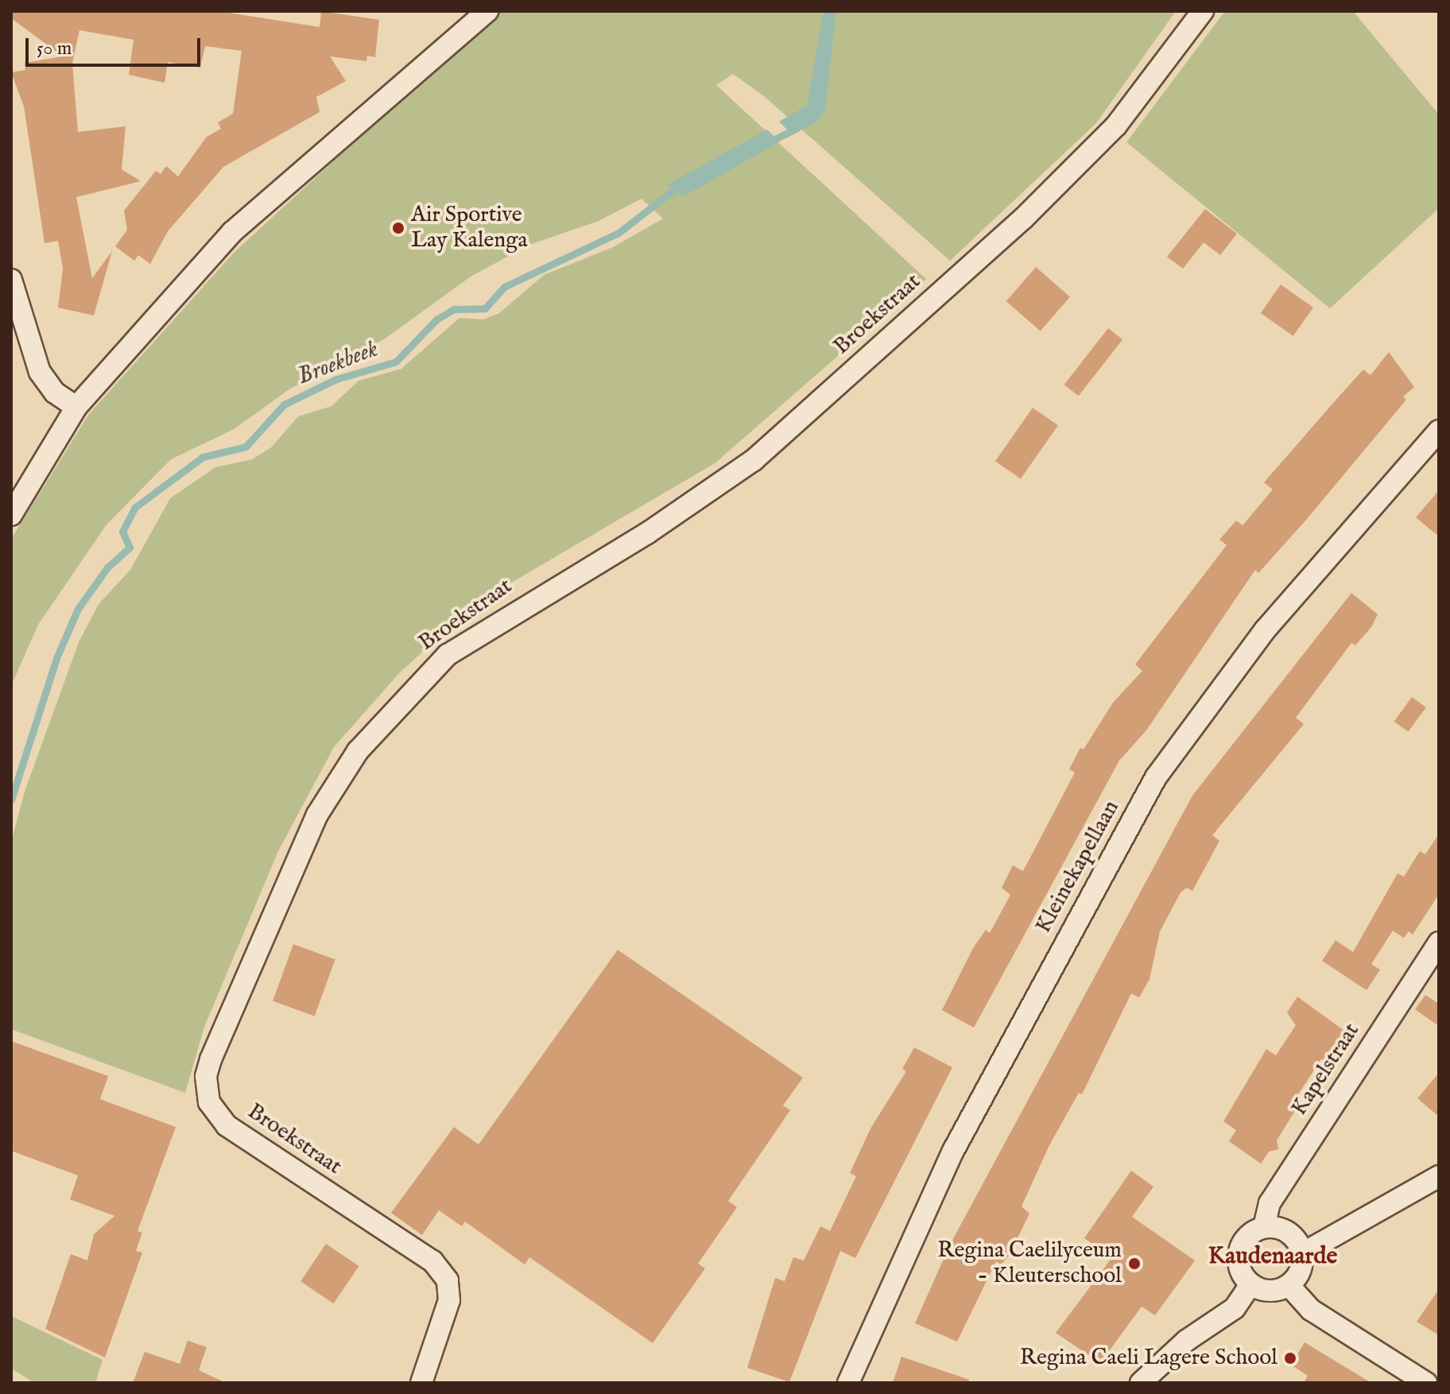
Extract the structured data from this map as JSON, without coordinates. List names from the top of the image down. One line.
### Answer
{"streets":{"street":["Broekstraat","Kleinekapellaan","Kapelstraat"]},"districts":["Kaudenaarde"],"water":["Broekbeek"],"places":["Air Sportive Lay Kalenga","Regina Caelilyceum - Kleuterschool","Regina Caeli Lagere School"],"scale_bar":"50 m"}
